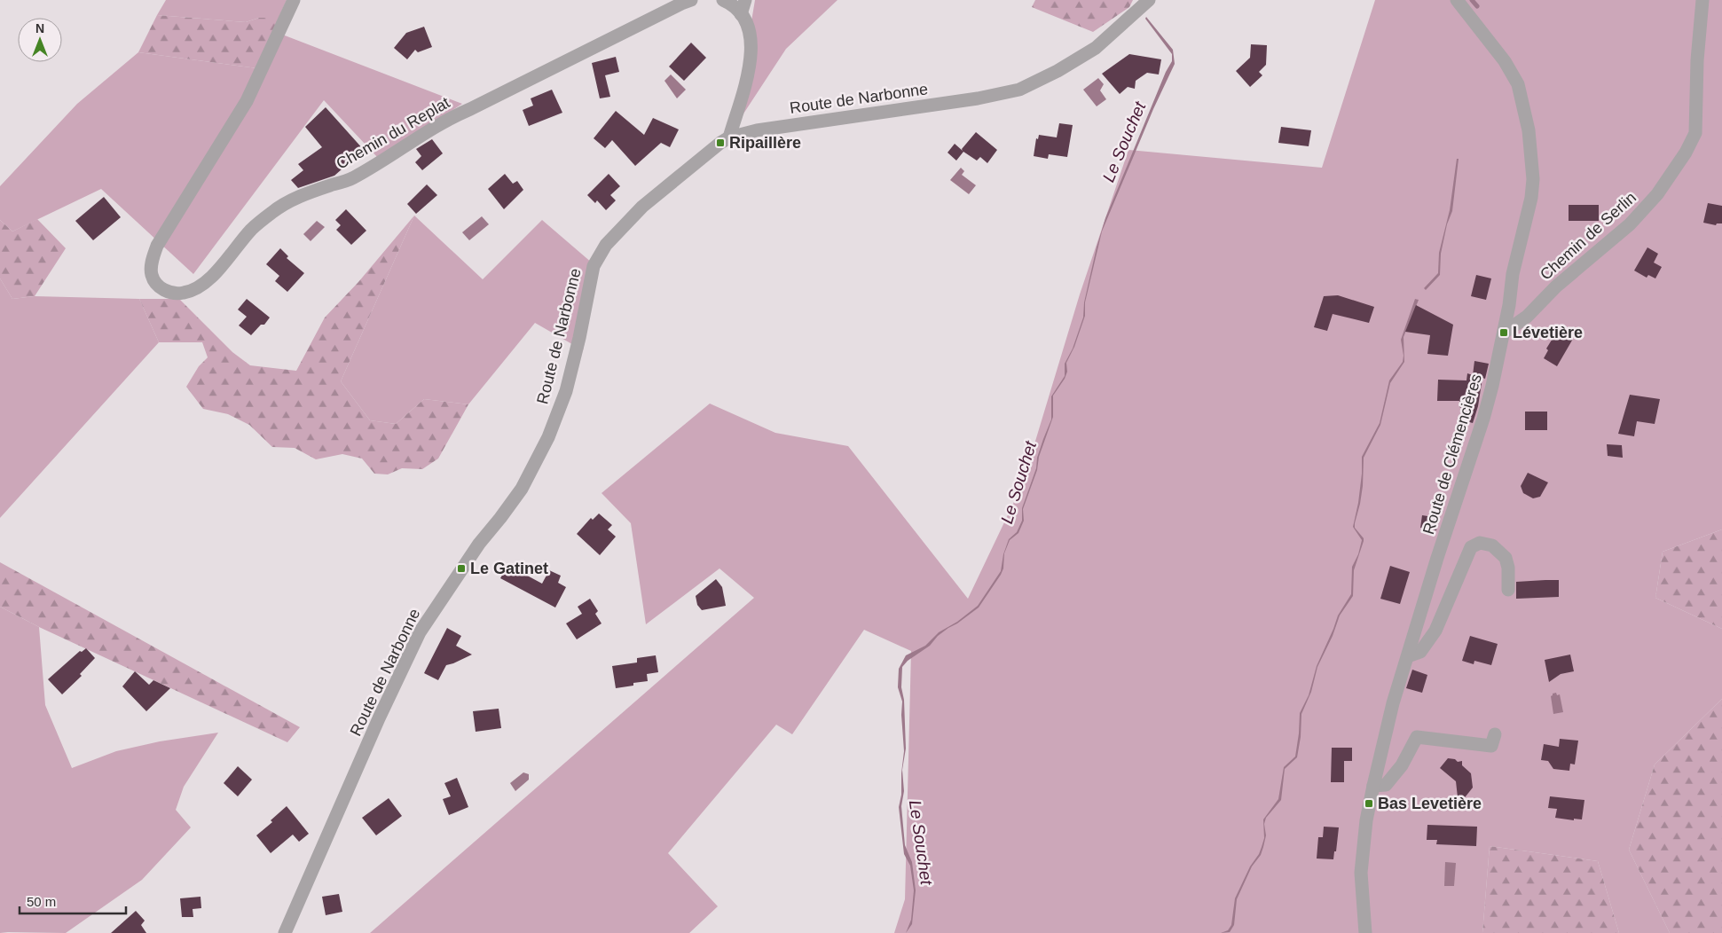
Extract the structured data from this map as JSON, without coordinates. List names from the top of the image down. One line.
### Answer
{"streets":{"street":["Route de Narbonne","Chemin du Replat","Chemin de Serlin","Route de Clémencières"]},"crossings":[["Chemin de Serlin","Route de Clémencières"]],"water":["Le Souchet"],"places":{"transit":["Ripaillère","Lévetière","Le Gatinet","Bas Levetière"]},"scale_bar":"50 m","north":"top"}
